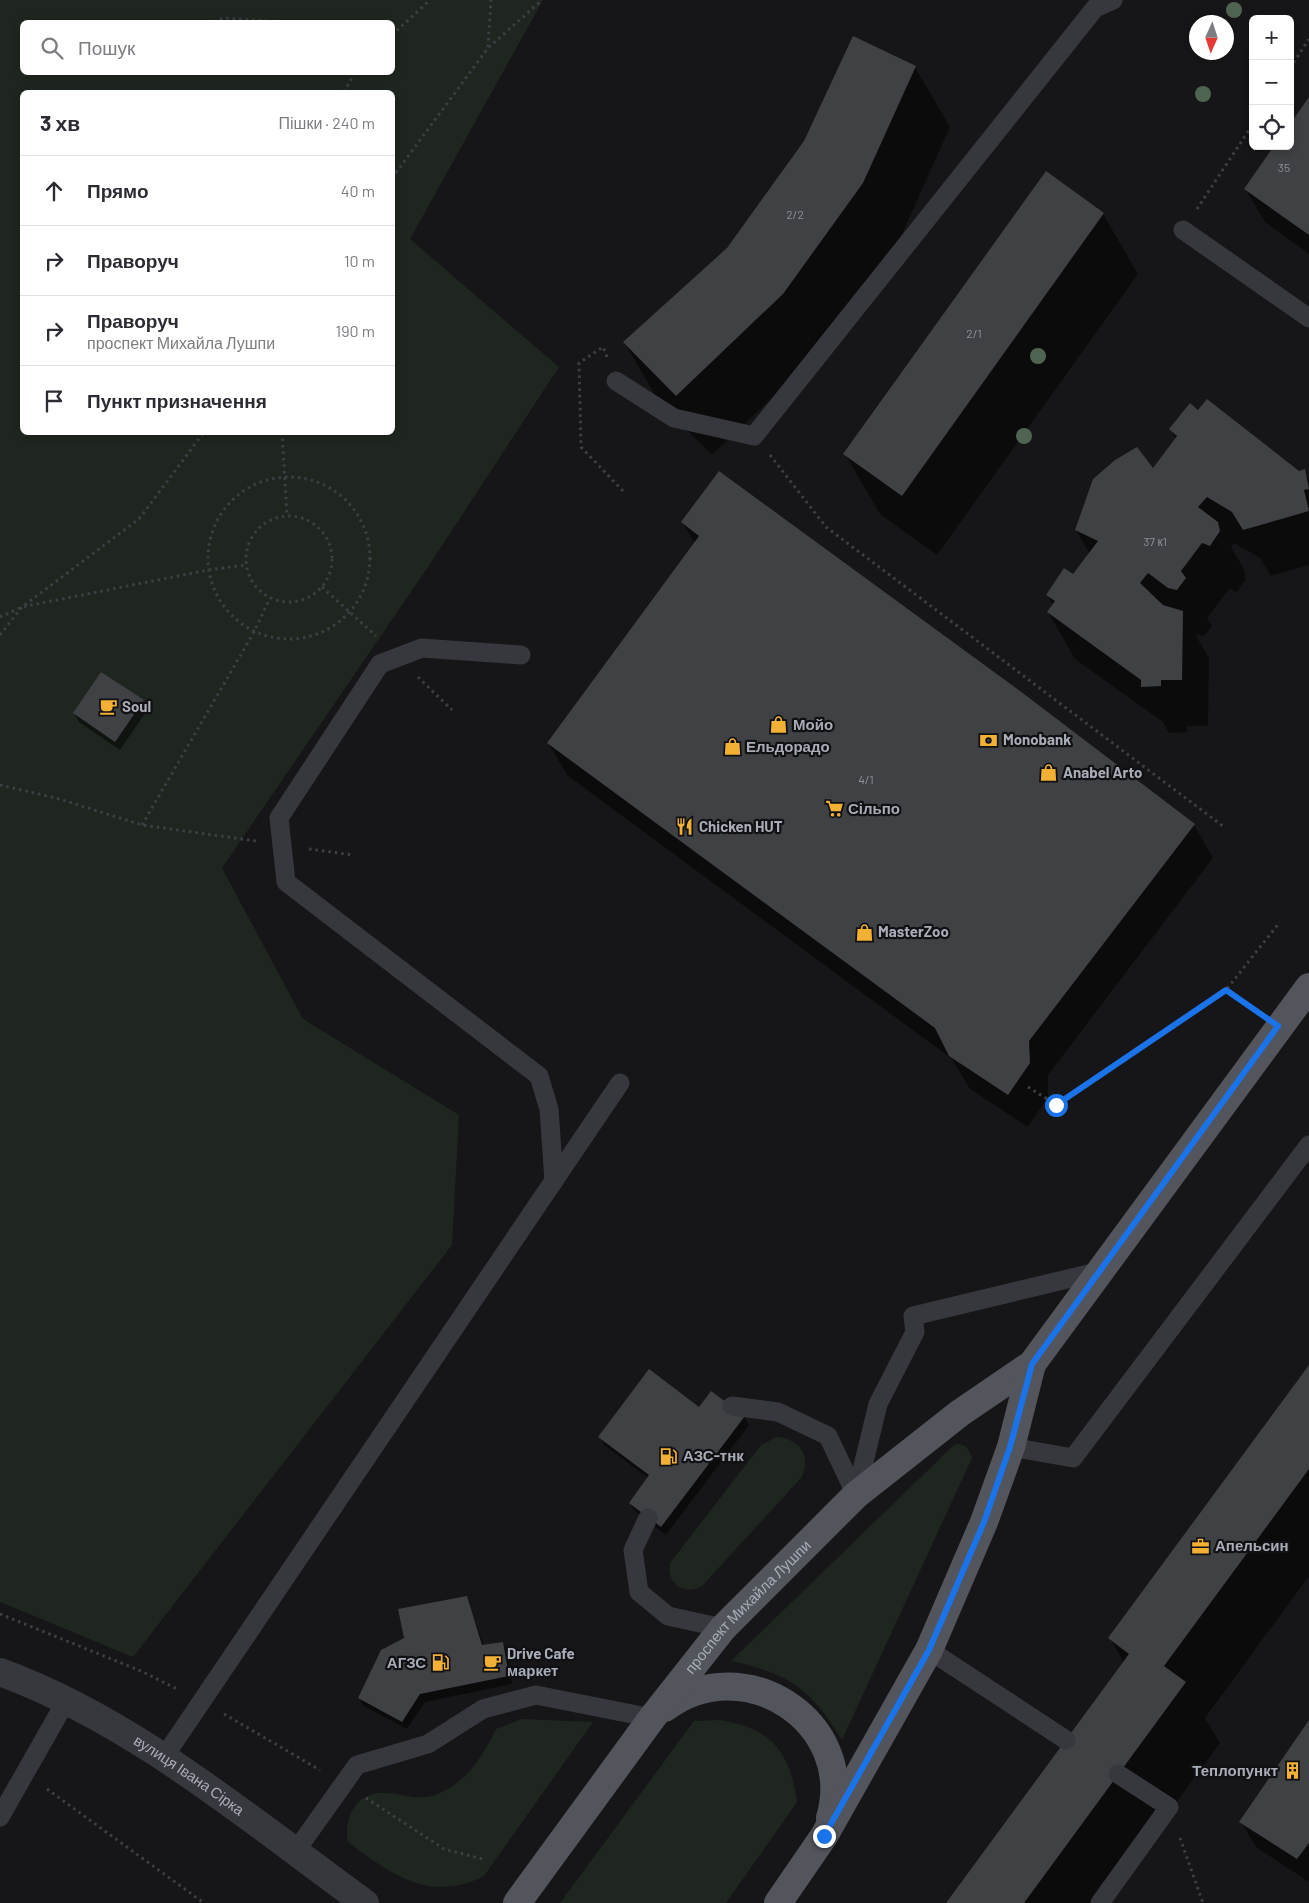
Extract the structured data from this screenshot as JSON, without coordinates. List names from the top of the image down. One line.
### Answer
{"streets":{"main road":["проспект Михайла Лушпи"],"street":["вулиця Івана Сірка"]},"places":{"cafe":["Soul","Drive Cafe маркет"],"shop":["Мойо","Ельдорадо","Anabel Arto","MasterZoo"],"bank":["Monobank"],"supermarket":["Сільпо"],"restaurant":["Chicken HUT"],"fuel station":["АЗС-тнк","АГЗС"],"office":["Апельсин"],"building":["Теплопункт"]},"house_numbers":["35","2/2","2/1","37 к1","4/1"],"north":"bottom","page":{"map_buttons":["+","−"],"search":"Пошук","heading":["3 хв","Пішки · 240 m"],"list":[["Прямо","40 m"],["Праворуч","10 m"],["Праворуч","проспект Михайла Лушпи","190 m"],"Пункт призначення"]}}
